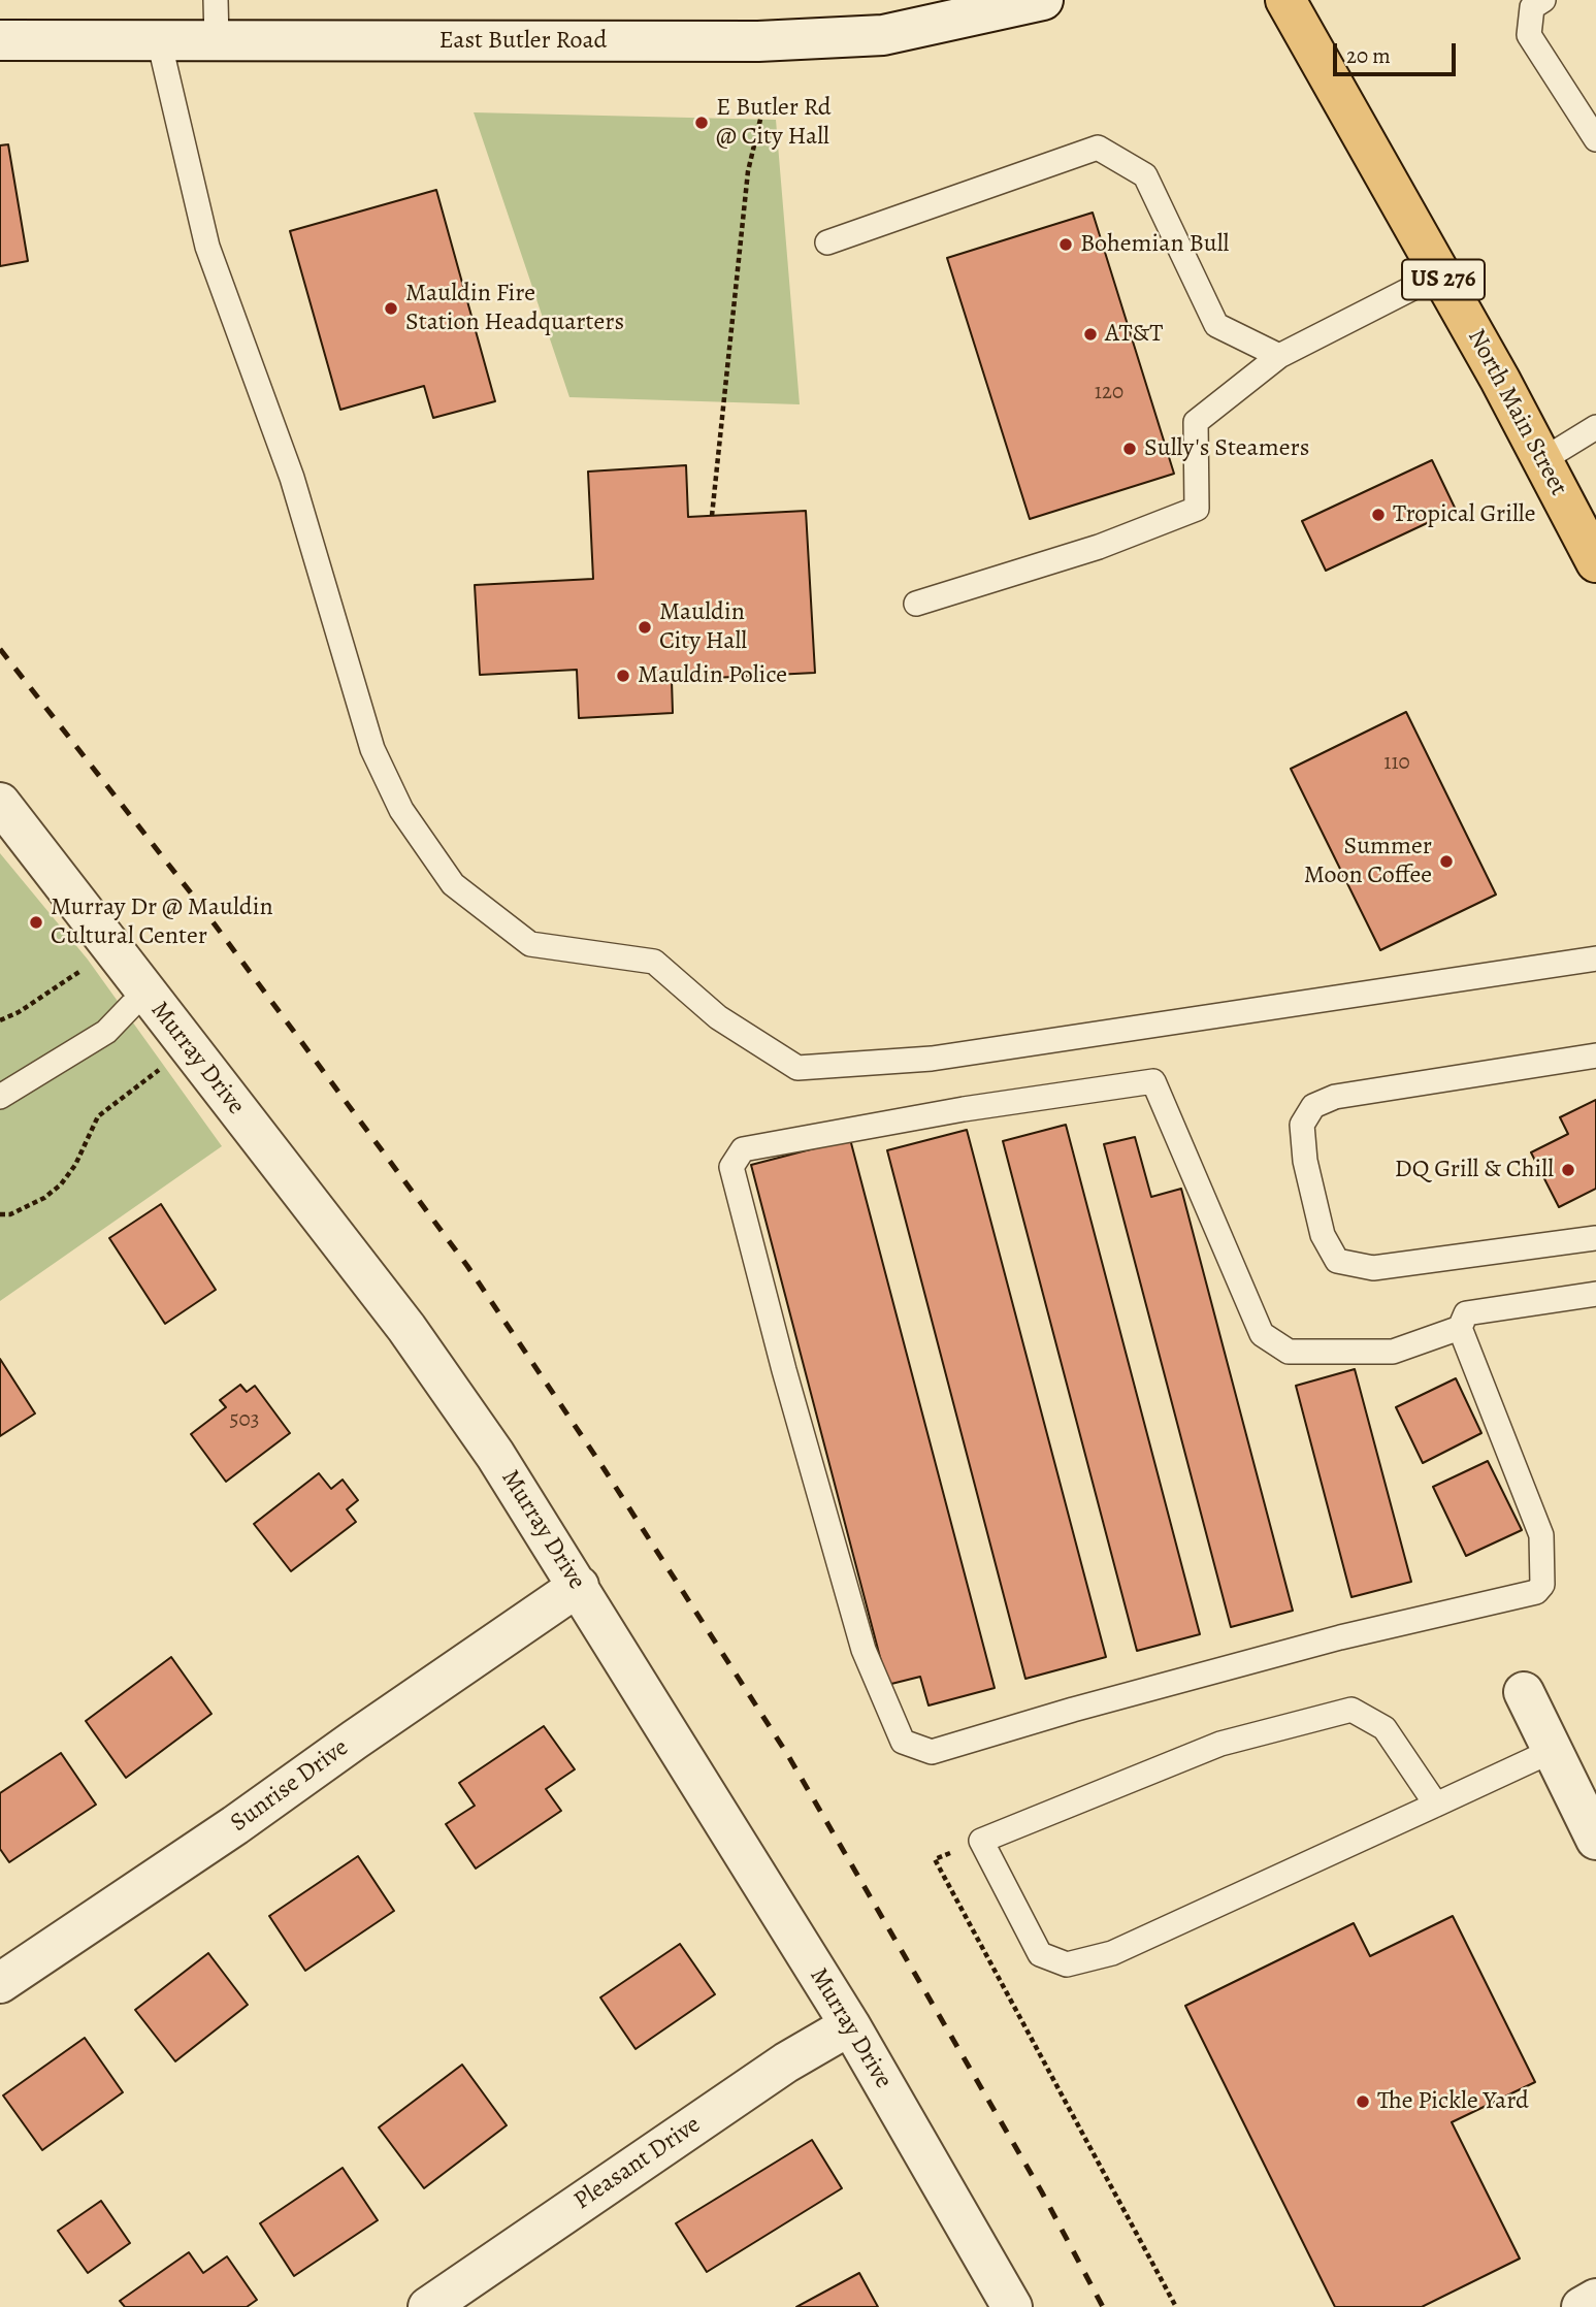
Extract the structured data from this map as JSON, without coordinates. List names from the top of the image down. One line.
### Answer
{"streets":{"main road":["US 276","North Main Street"],"street":["East Butler Road","Murray Drive","Sunrise Drive","Pleasant Drive"]},"crossings":[["Murray Drive","Sunrise Drive"],["Murray Drive","Pleasant Drive"]],"places":["E Butler Rd @ City Hall","Bohemian Bull","Mauldin Fire Station Headquarters","AT&T","Sully's Steamers","Tropical Grille","Mauldin City Hall","Mauldin Police","Summer Moon Coffee","Murray Dr @ Mauldin Cultural Center","DQ Grill & Chill","The Pickle Yard"],"house_numbers":["120","110","503"],"scale_bar":"20 m"}
